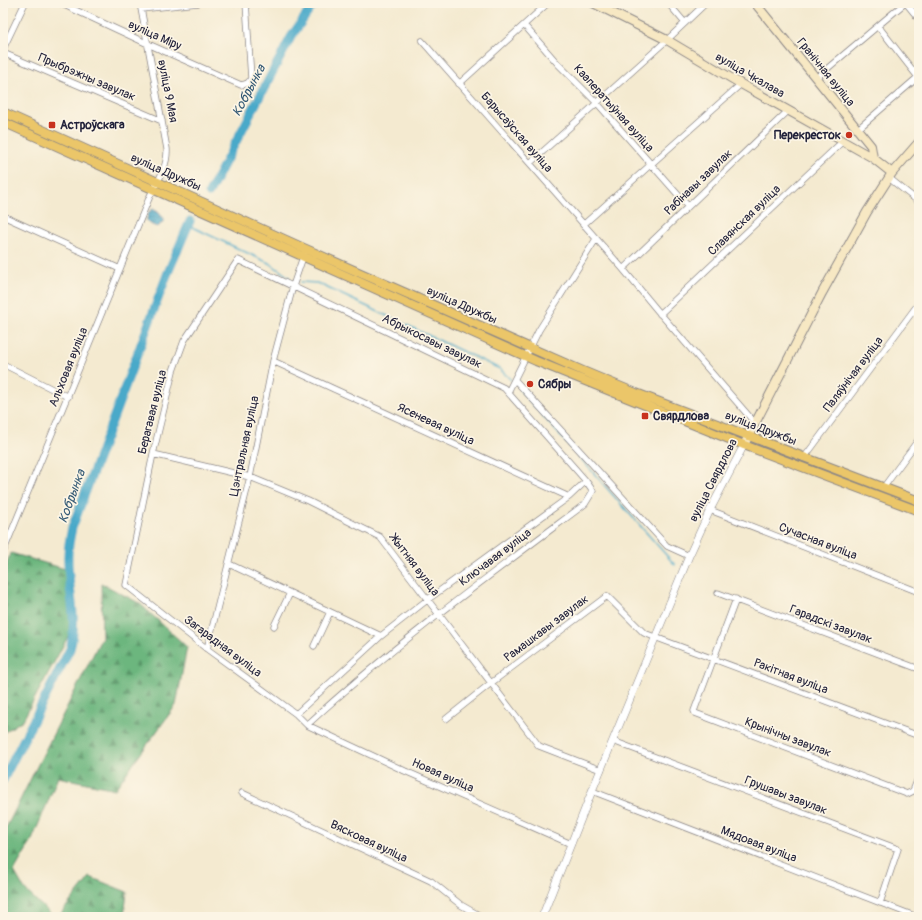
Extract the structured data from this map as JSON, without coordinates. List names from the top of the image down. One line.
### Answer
{"streets":{"main road":["Гранічная вуліца","вуліца Чкалава","вуліца Дружбы","вуліца Свярдлова"],"street":["вуліца Міру","Прыбрэжны завулак","вуліца 9 Мая","Кааператыўная вуліца","Барысаўская вуліца","Рабінавы завулак","Славянская вуліца","Абрыкосавы завулак","Альховая вуліца","Паляўнічая вуліца","Берагавая вуліца","Ясеневая вуліца","Цэнтральная вуліца","Сучасная вуліца","Ключавая вуліца","Жытняя вуліца","Гарадскі завулак","Рамашкавы завулак","Загарадная вуліца","Ракітная вуліца","Крынічны завулак","Новая вуліца","Грушавы завулак","Вясковая вуліца","Мядовая вуліца"]},"crossings":[["вуліца Міру","вуліца 9 Мая"],["Гранічная вуліца","вуліца Чкалава"],["вуліца Чкалава","Рабінавы завулак"],["вуліца Чкалава","Славянская вуліца"],["вуліца Чкалава","вуліца Свярдлова"],["Прыбрэжны завулак","вуліца 9 Мая"],["вуліца 9 Мая","вуліца Дружбы"],["вуліца 9 Мая","Альховая вуліца"],["Кааператыўная вуліца","Рабінавы завулак"],["Барысаўская вуліца","Рабінавы завулак"],["Барысаўская вуліца","Славянская вуліца"],["Барысаўская вуліца","вуліца Свярдлова"],["вуліца Дружбы","Альховая вуліца"],["вуліца Дружбы","Паляўнічая вуліца"],["вуліца Дружбы","Цэнтральная вуліца"],["вуліца Дружбы","вуліца Свярдлова"],["Абрыкосавы завулак","Берагавая вуліца"],["Абрыкосавы завулак","Цэнтральная вуліца"],["Абрыкосавы завулак","Ключавая вуліца"],["Берагавая вуліца","Жытняя вуліца"],["Берагавая вуліца","Загарадная вуліца"],["Ясеневая вуліца","Цэнтральная вуліца"],["Ясеневая вуліца","Ключавая вуліца"],["Цэнтральная вуліца","Жытняя вуліца"],["Цэнтральная вуліца","Загарадная вуліца"],["вуліца Свярдлова","Сучасная вуліца"],["вуліца Свярдлова","Жытняя вуліца"],["вуліца Свярдлова","Рамашкавы завулак"],["вуліца Свярдлова","Ракітная вуліца"],["вуліца Свярдлова","Новая вуліца"],["вуліца Свярдлова","Грушавы завулак"],["вуліца Свярдлова","Мядовая вуліца"],["Ключавая вуліца","Жытняя вуліца"],["Ключавая вуліца","Загарадная вуліца"],["Ключавая вуліца","Новая вуліца"],["Жытняя вуліца","Рамашкавы завулак"],["Рамашкавы завулак","Ракітная вуліца"],["Загарадная вуліца","Новая вуліца"],["Ракітная вуліца","Крынічны завулак"],["Грушавы завулак","Мядовая вуліца"]],"water":["Кобрынка"],"places":{"transit":["Астроўскага","Свярдлова"],"other":["Перекресток","Сябры"]}}
